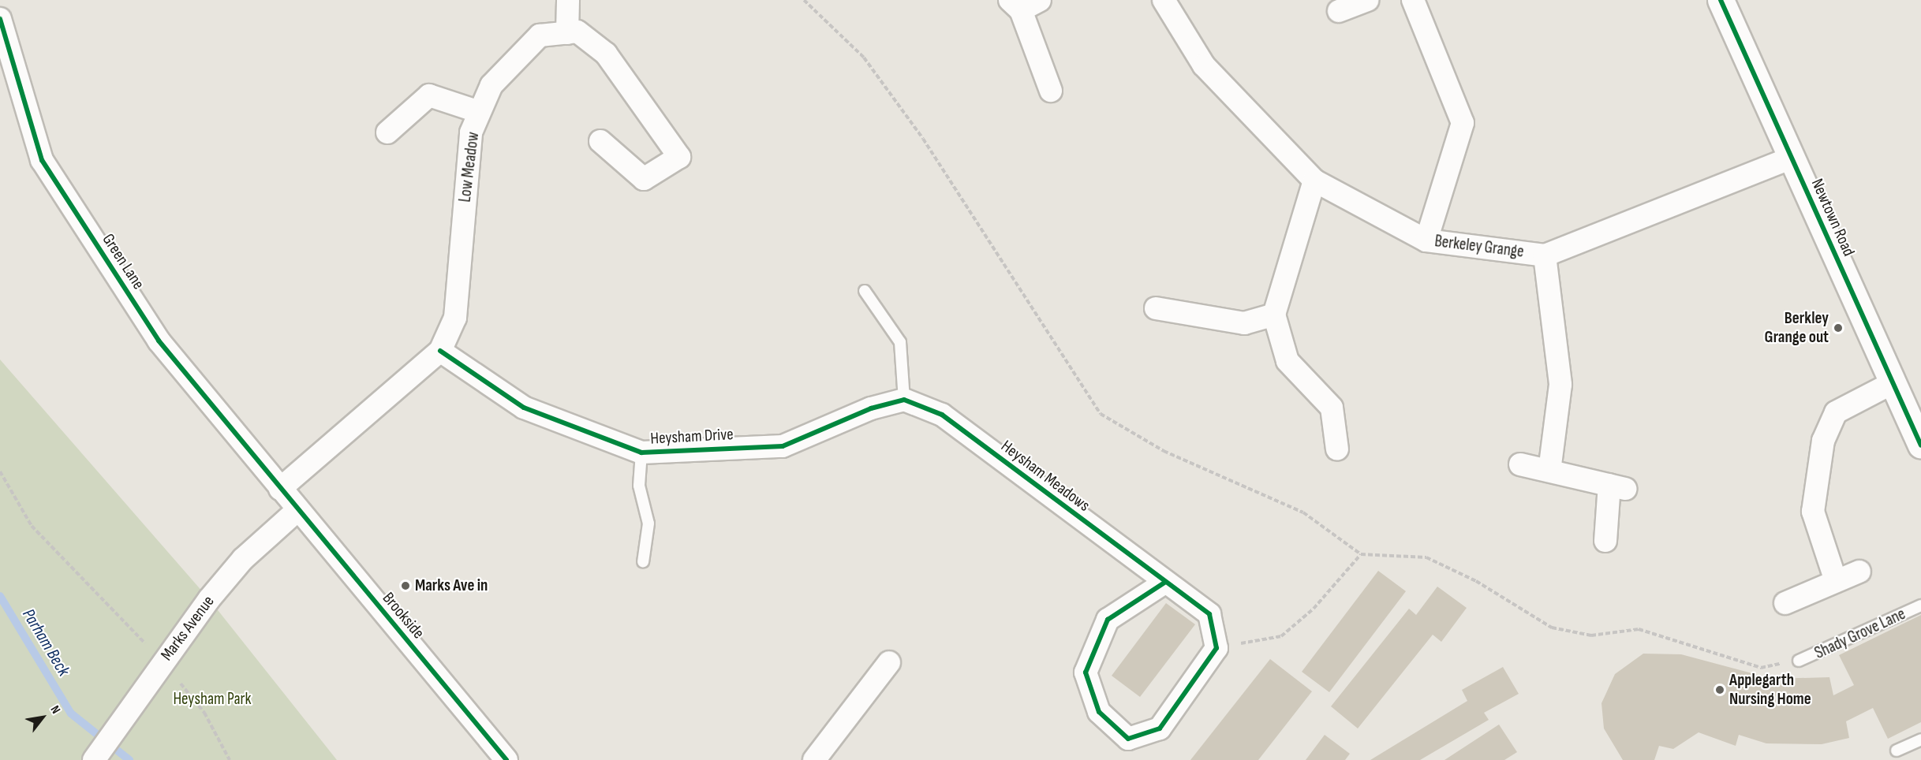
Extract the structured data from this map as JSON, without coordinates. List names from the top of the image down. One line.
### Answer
{"streets":{"main road":["Newtown Road"],"street":["Low Meadow","Berkeley Grange","Green Lane","Heysham Drive","Heysham Meadows","Brookside","Marks Avenue"],"lane":["Shady Grove Lane"]},"crossings":[["Low Meadow","Green Lane"],["Low Meadow","Heysham Drive"],["Low Meadow","Brookside"],["Newtown Road","Berkeley Grange"],["Green Lane","Brookside"],["Heysham Drive","Heysham Meadows"],["Brookside","Marks Avenue"]],"water":["Parham Beck"],"parks":["Heysham Park"],"places":["Berkley Grange out","Marks Ave in","Applegarth Nursing Home"],"north":"top right"}
